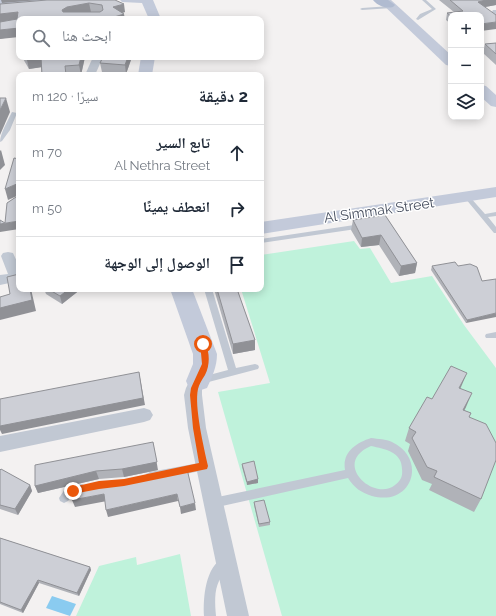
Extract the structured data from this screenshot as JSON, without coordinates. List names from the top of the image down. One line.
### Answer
{"streets":{"street":["Al Simmak Street"]},"page":{"map_buttons":["+","−"],"search":"ابحث هنا","heading":["2 دقيقة","سيرًا · 120 m"],"list":[["تابع السير","Al Nethra Street","70 m"],["انعطف يمينًا","50 m"],"الوصول إلى الوجهة"]}}
